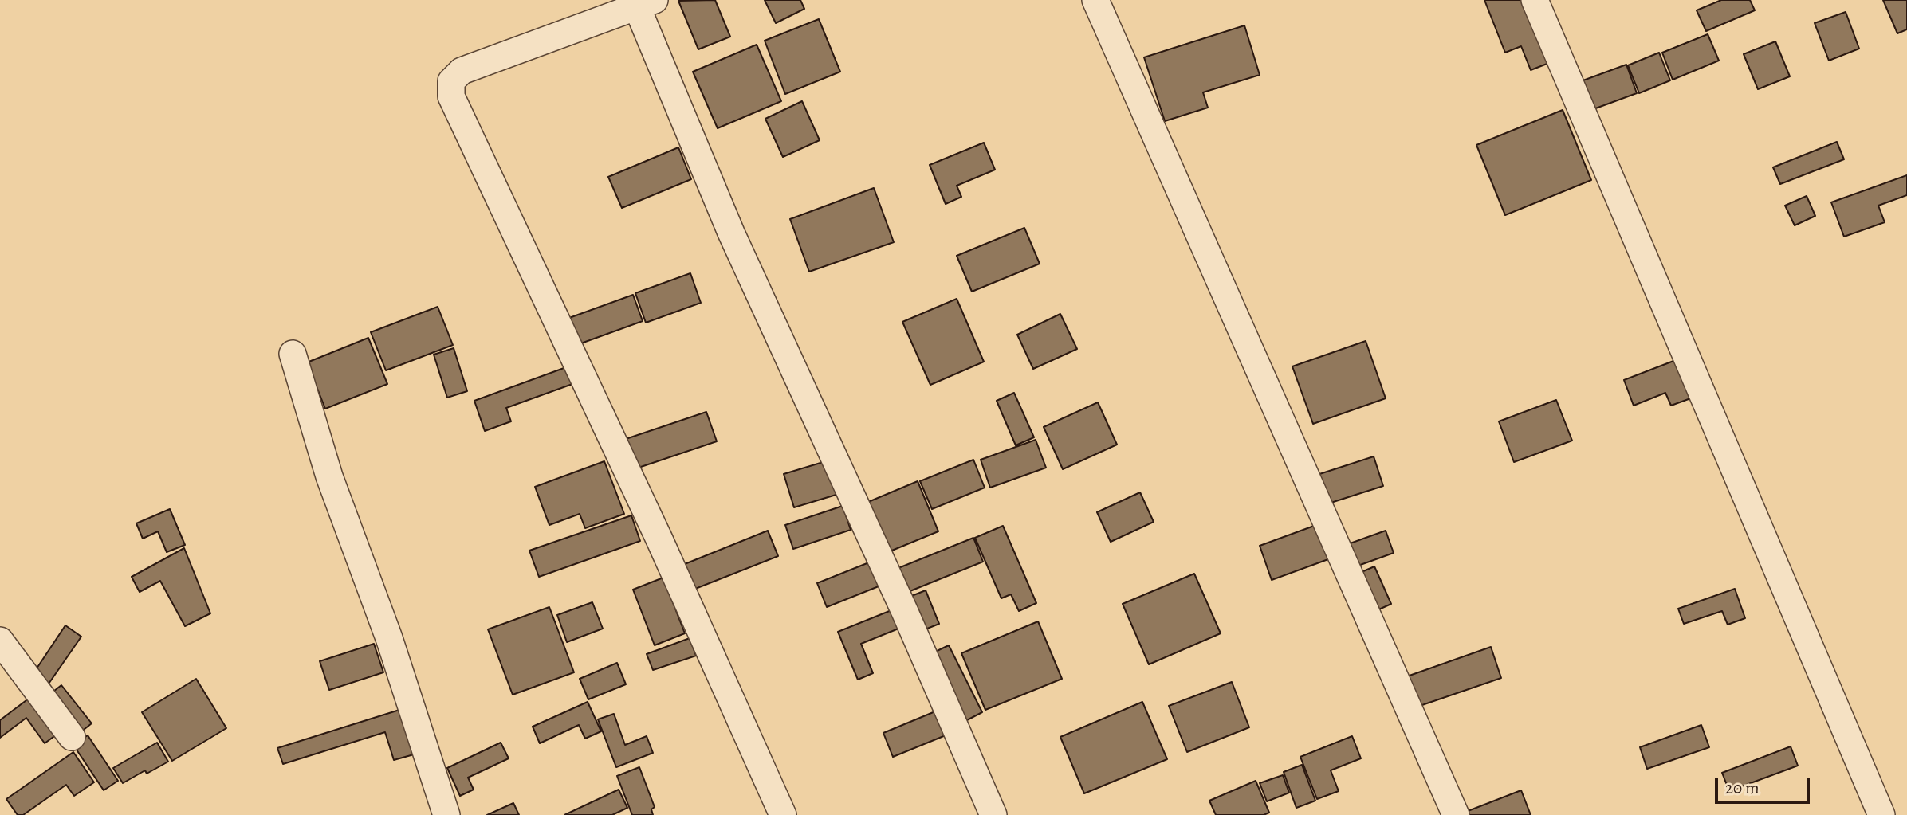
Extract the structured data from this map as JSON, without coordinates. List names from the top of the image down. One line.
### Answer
{"scale_bar":"20 m"}
